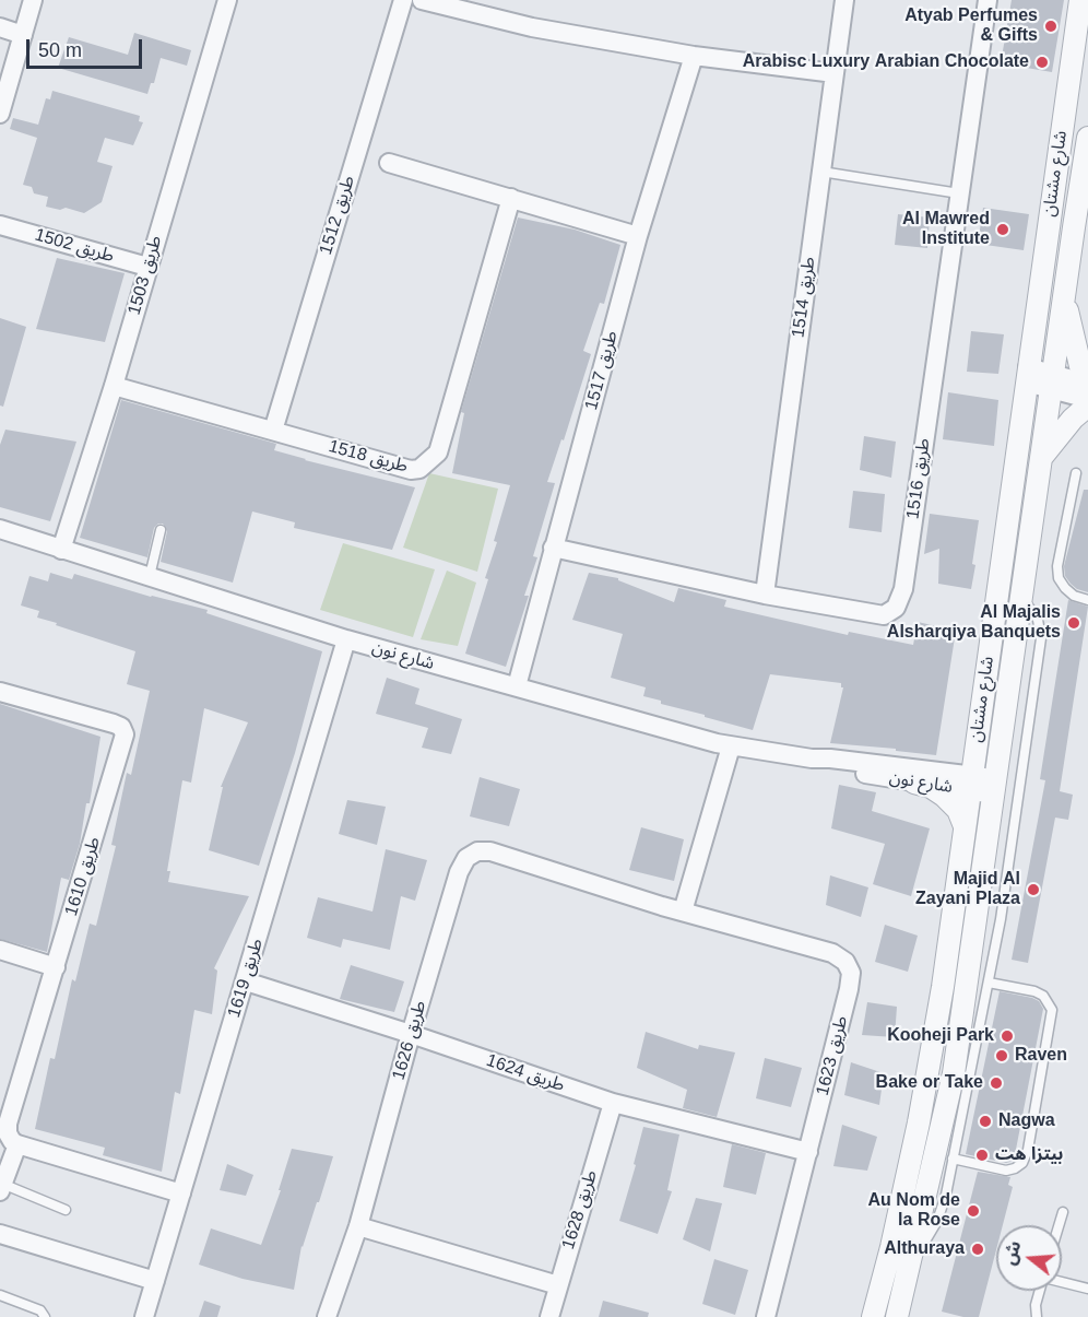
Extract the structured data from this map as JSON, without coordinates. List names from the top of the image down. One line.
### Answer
{"streets":{"street":["شارع مشتان","طريق 1512","طريق 1502","طريق 1503","طريق 1514","طريق 1517","طريق 1518","طريق 1516","شارع نون","طريق 1610","طريق 1619","طريق 1626","طريق 1623","طريق 1624","طريق 1628"]},"crossings":[["شارع مشتان","شارع نون"],["طريق 1512","طريق 1518"],["طريق 1502","طريق 1503"],["طريق 1503","طريق 1518"],["طريق 1503","شارع نون"],["طريق 1514","طريق 1516"],["طريق 1517","طريق 1516"],["طريق 1517","شارع نون"],["شارع نون","طريق 1619"],["طريق 1619","طريق 1624"],["طريق 1626","طريق 1623"],["طريق 1626","طريق 1624"],["طريق 1623","طريق 1624"],["طريق 1624","طريق 1628"]],"places":["Atyab Perfumes & Gifts","Arabisc Luxury Arabian Chocolate","Al Mawred Institute","Al Majalis Alsharqiya Banquets","Majid Al Zayani Plaza","Kooheji Park","Raven","Bake or Take","Nagwa","بيتزا هت","Au Nom de la Rose","Althuraya"],"scale_bar":"50 m","north":"left"}
